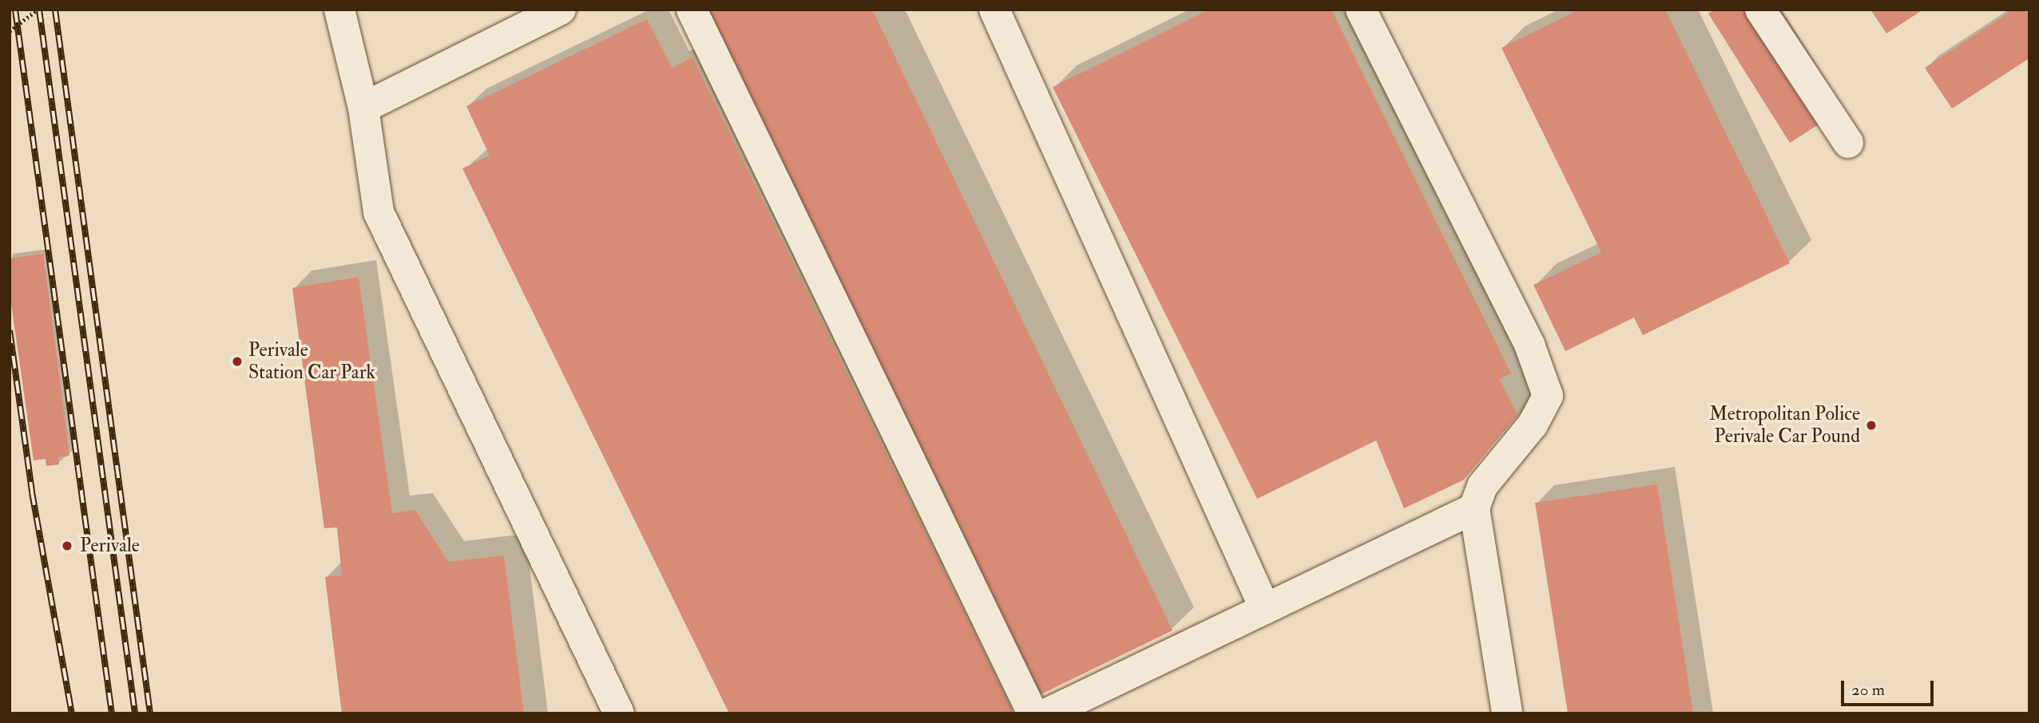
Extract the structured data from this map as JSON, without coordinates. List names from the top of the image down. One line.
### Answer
{"places":["Perivale Station Car Park","Metropolitan Police Perivale Car Pound","Perivale"],"scale_bar":"20 m"}
